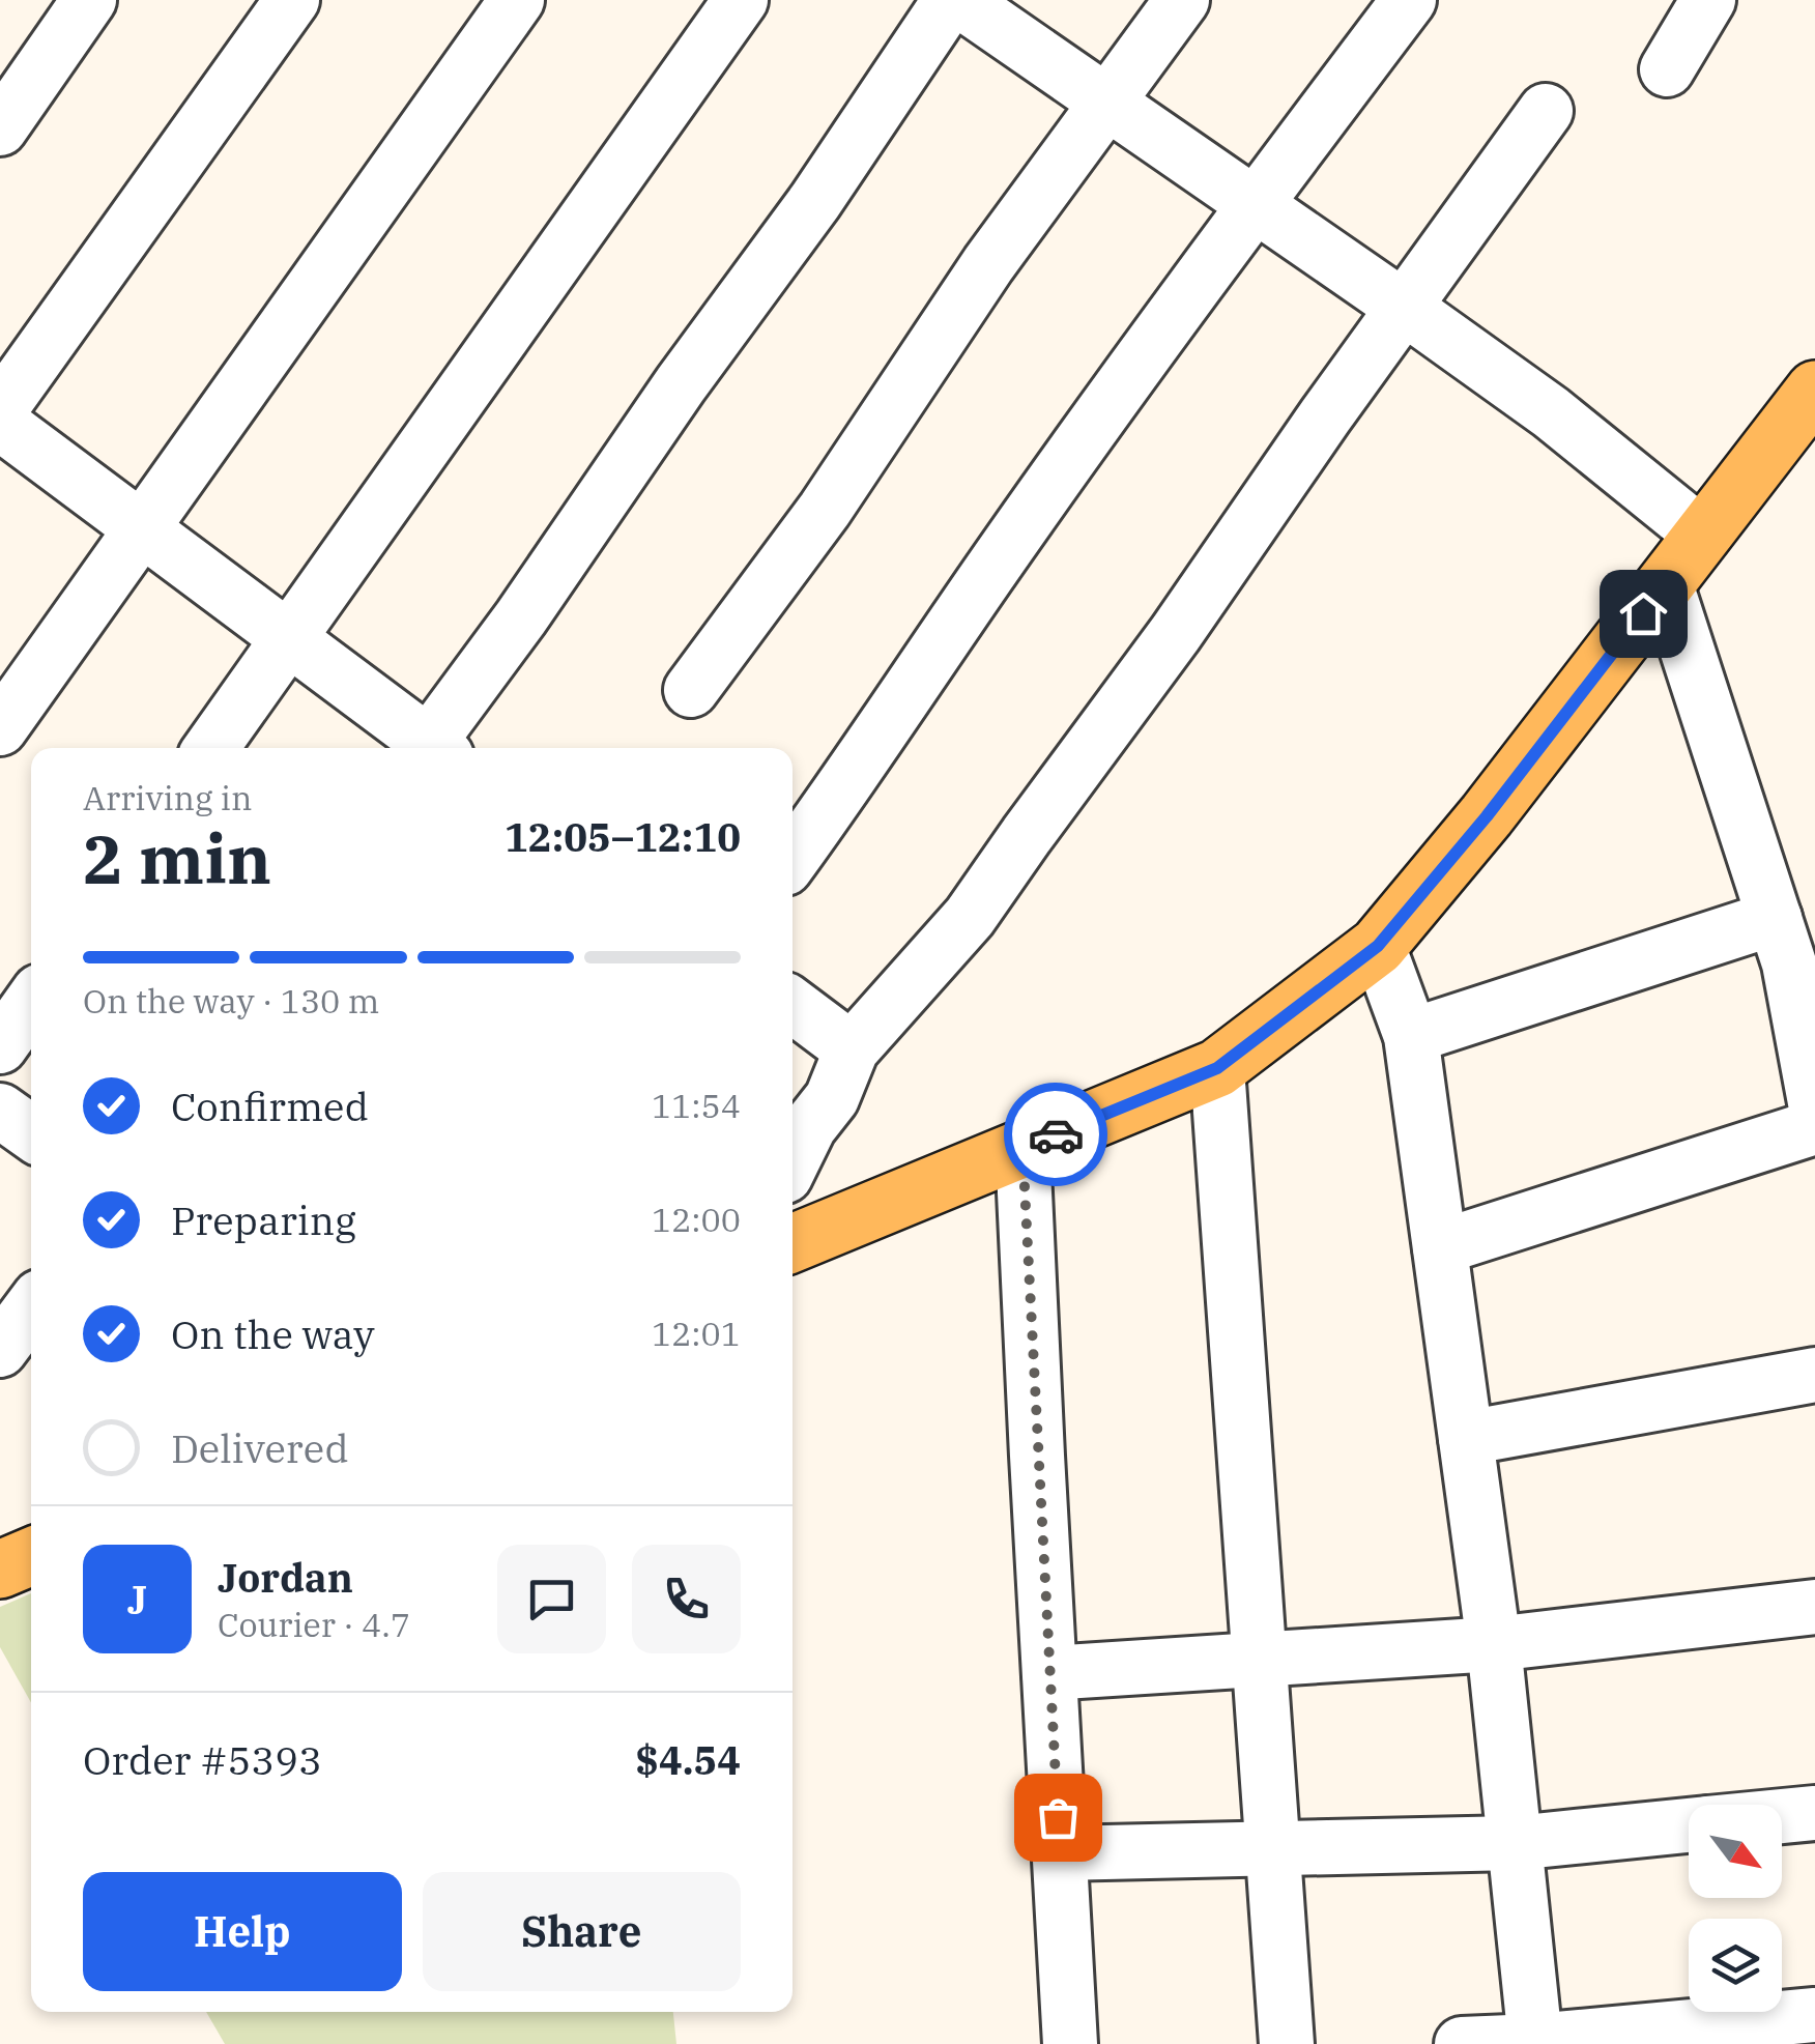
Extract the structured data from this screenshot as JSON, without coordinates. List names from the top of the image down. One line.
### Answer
{"north":"bottom right","page":{"heading":["2 min","Arriving in","12:05–12:10"],"panel":["Jordan","Courier · 4.7","Order #5393","$4.54"],"bar":"On the way · 130 m","list":[["Confirmed","11:54"],["Preparing","12:00"],["On the way","12:01"],"Delivered"],"round":"J","buttons":["Help","Share"]}}
